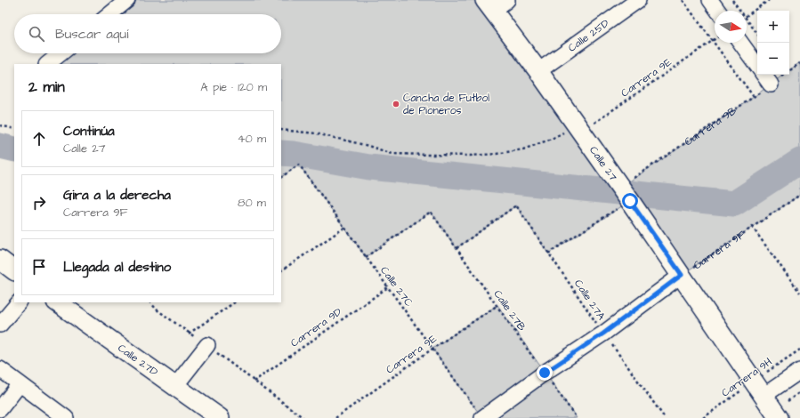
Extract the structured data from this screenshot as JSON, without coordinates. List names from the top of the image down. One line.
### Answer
{"streets":{"street":["Calle 25D","Calle 27","Carrera 9F","Calle 27D"],"path":["Carrera 9E","Carrera 9B","Calle 27C","Calle 27A","Calle 27B","Carrera 9D","Carrera 9H"]},"crossings":[["Calle 25D","Calle 27"],["Carrera 9E","Calle 27"],["Carrera 9E","Calle 27C"],["Carrera 9E","Calle 27B"],["Carrera 9B","Calle 27"],["Calle 27","Carrera 9F"],["Calle 27","Carrera 9H"],["Carrera 9F","Calle 27C"],["Carrera 9F","Calle 27A"],["Carrera 9F","Calle 27B"],["Calle 27C","Calle 27B"],["Calle 27C","Carrera 9D"],["Calle 27A","Calle 27B"]],"places":["Cancha de Futbol de Pioneros"],"north":"right","page":{"map_buttons":["+","−"],"search":"Buscar aquí","heading":["2 min","A pie · 120 m"],"list":[["Continúa","Calle 27","40 m"],["Gira a la derecha","Carrera 9F","80 m"],"Llegada al destino"]}}
